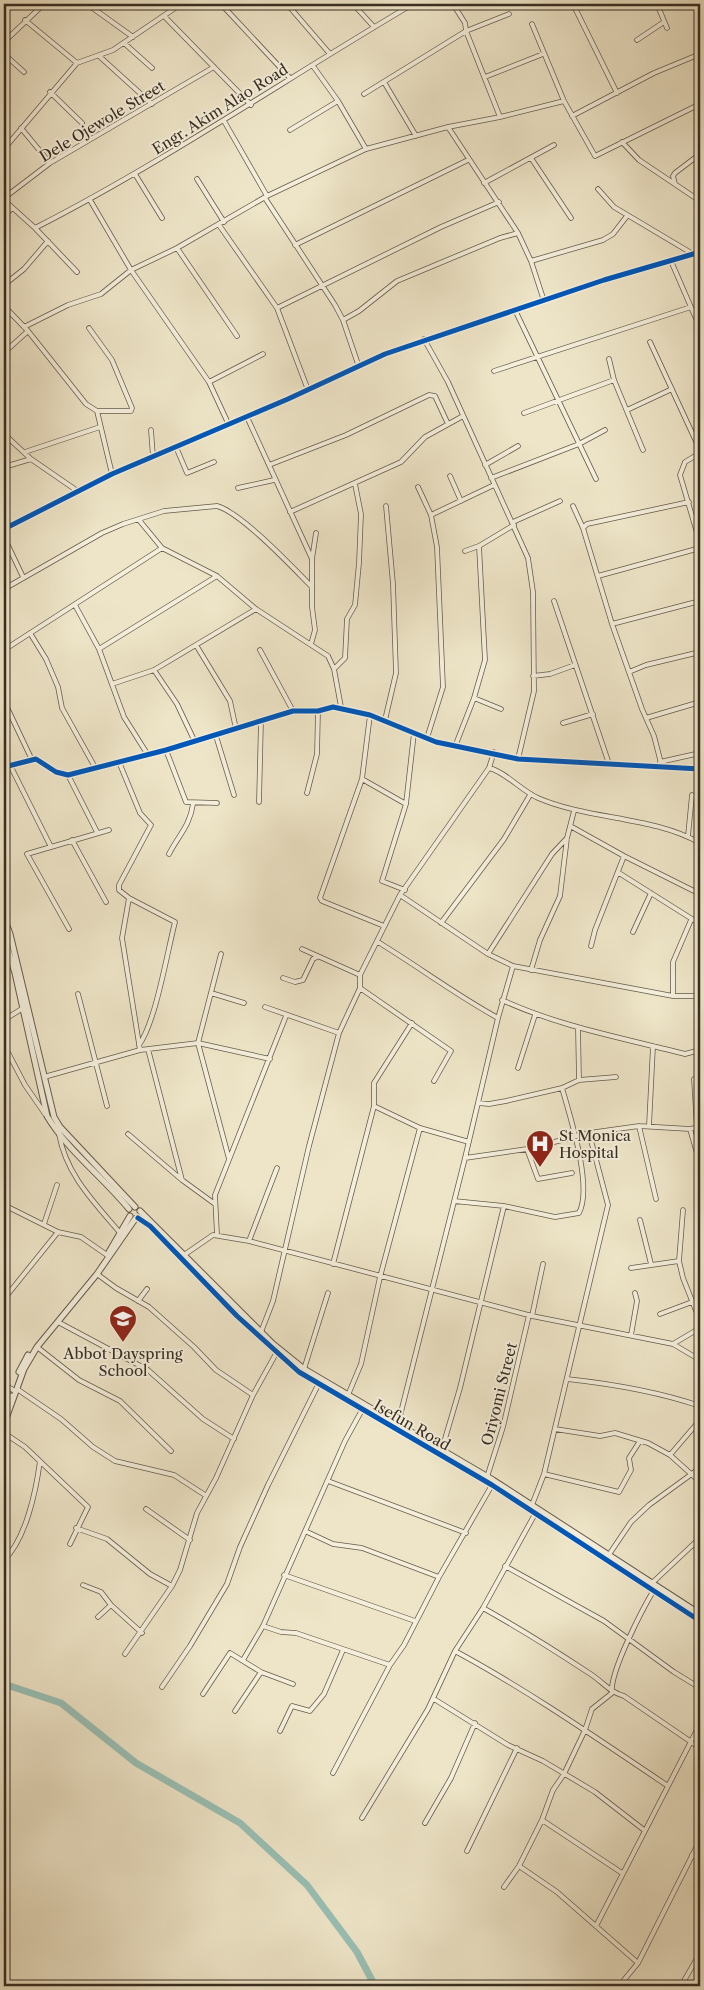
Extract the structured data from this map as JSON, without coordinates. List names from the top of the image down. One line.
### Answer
{"streets":{"street":["Engr. Akim Alao Road","Dele Ojewole Street","Oriyomi Street","Isefun Road"]},"crossings":[["Oriyomi Street","Isefun Road"]],"places":{"hospital":["St Monica Hospital"],"school or university":["Abbot Dayspring School"]}}
